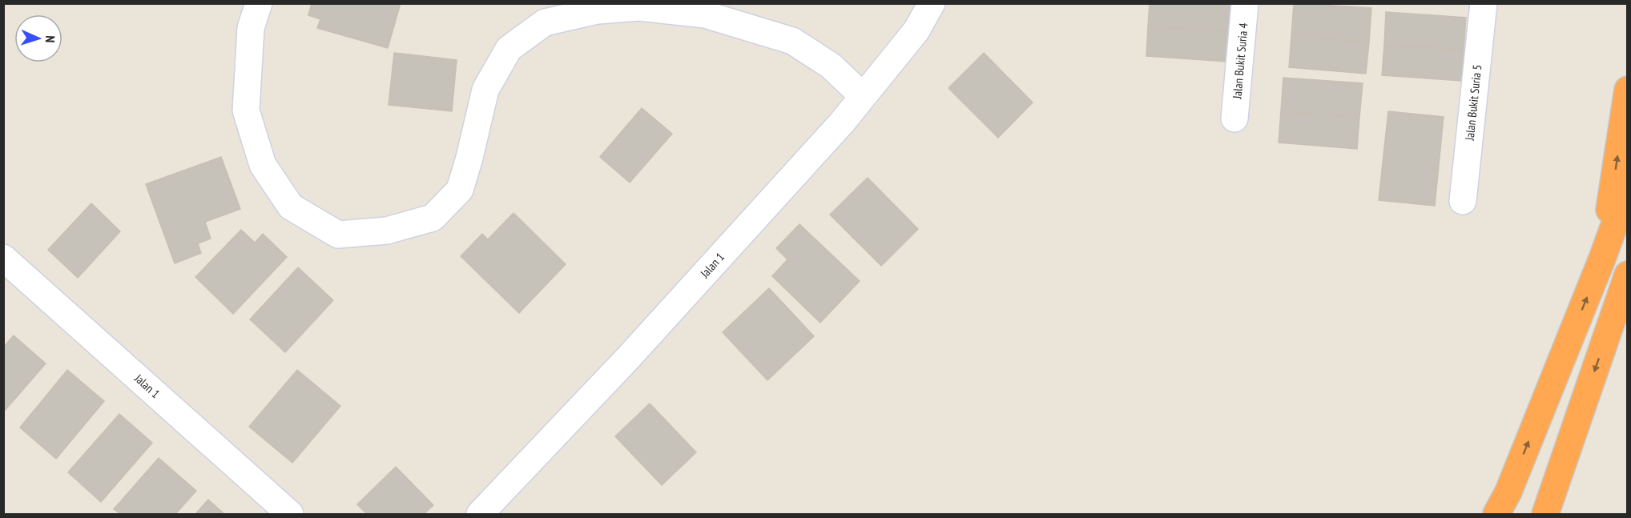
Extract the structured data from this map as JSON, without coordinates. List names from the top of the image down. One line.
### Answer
{"streets":{"street":["Jalan Bukit Suria 4","Jalan Bukit Suria 5","Jalan 1"]},"north":"right"}
